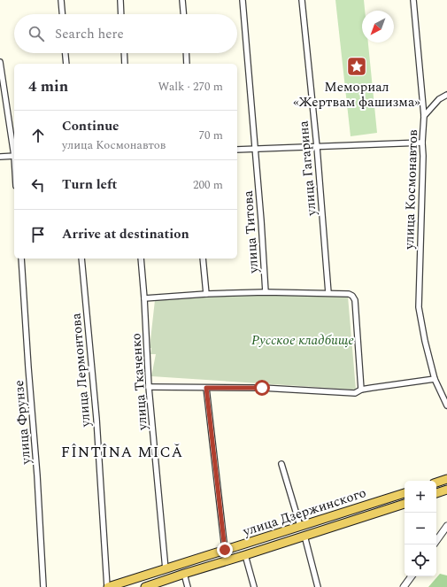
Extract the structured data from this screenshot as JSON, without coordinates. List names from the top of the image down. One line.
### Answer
{"streets":{"highway":["улица Дзержинского"],"street":["улица Гагарина","улица Космонавтов","улица Титова","улица Лермонтова","улица Ткаченко","улица Фрунзе"]},"crossings":[["улица Лермонтова","улица Дзержинского"],["улица Ткаченко","улица Дзержинского"]],"districts":["FÎNTÎNA MICĂ"],"parks":["Русское кладбище"],"places":{"place":["Мемориал «Жертвам фашизма»"]},"north":"bottom left","page":{"search":"Search here","heading":["4 min","Walk · 270 m"],"list":[["Continue","улица Космонавтов","70 m"],["Turn left","200 m"],"Arrive at destination"],"map_buttons":["+","−"]}}
